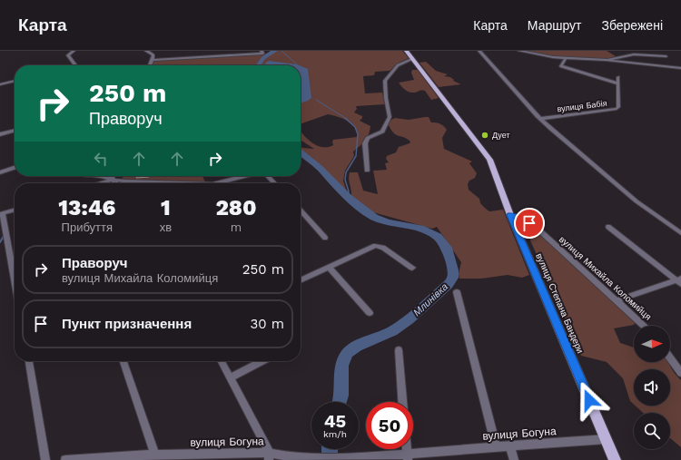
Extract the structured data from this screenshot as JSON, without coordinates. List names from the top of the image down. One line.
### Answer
{"streets":{"main road":["вулиця Степана Бандери"],"street":["вулиця Бабія","вулиця Михайла Коломийця","вулиця Богуна"]},"crossings":[["вулиця Михайла Коломийця","вулиця Степана Бандери"],["вулиця Степана Бандери","вулиця Богуна"]],"water":["Млинівка"],"places":["Дует"],"north":"right","page":{"header":"Карта","nav":["Карта","Маршрут","Збережені"],"turn":["250 m","Праворуч"],"eta":["13:46","Прибуття","1","хв","280","m"],"list":[{"name":"Праворуч","note":"вулиця Михайла Коломийця","value":"250 m"},{"name":"Пункт призначення","value":"30 m"}],"speed":"45 km/h","limit":"50"}}
